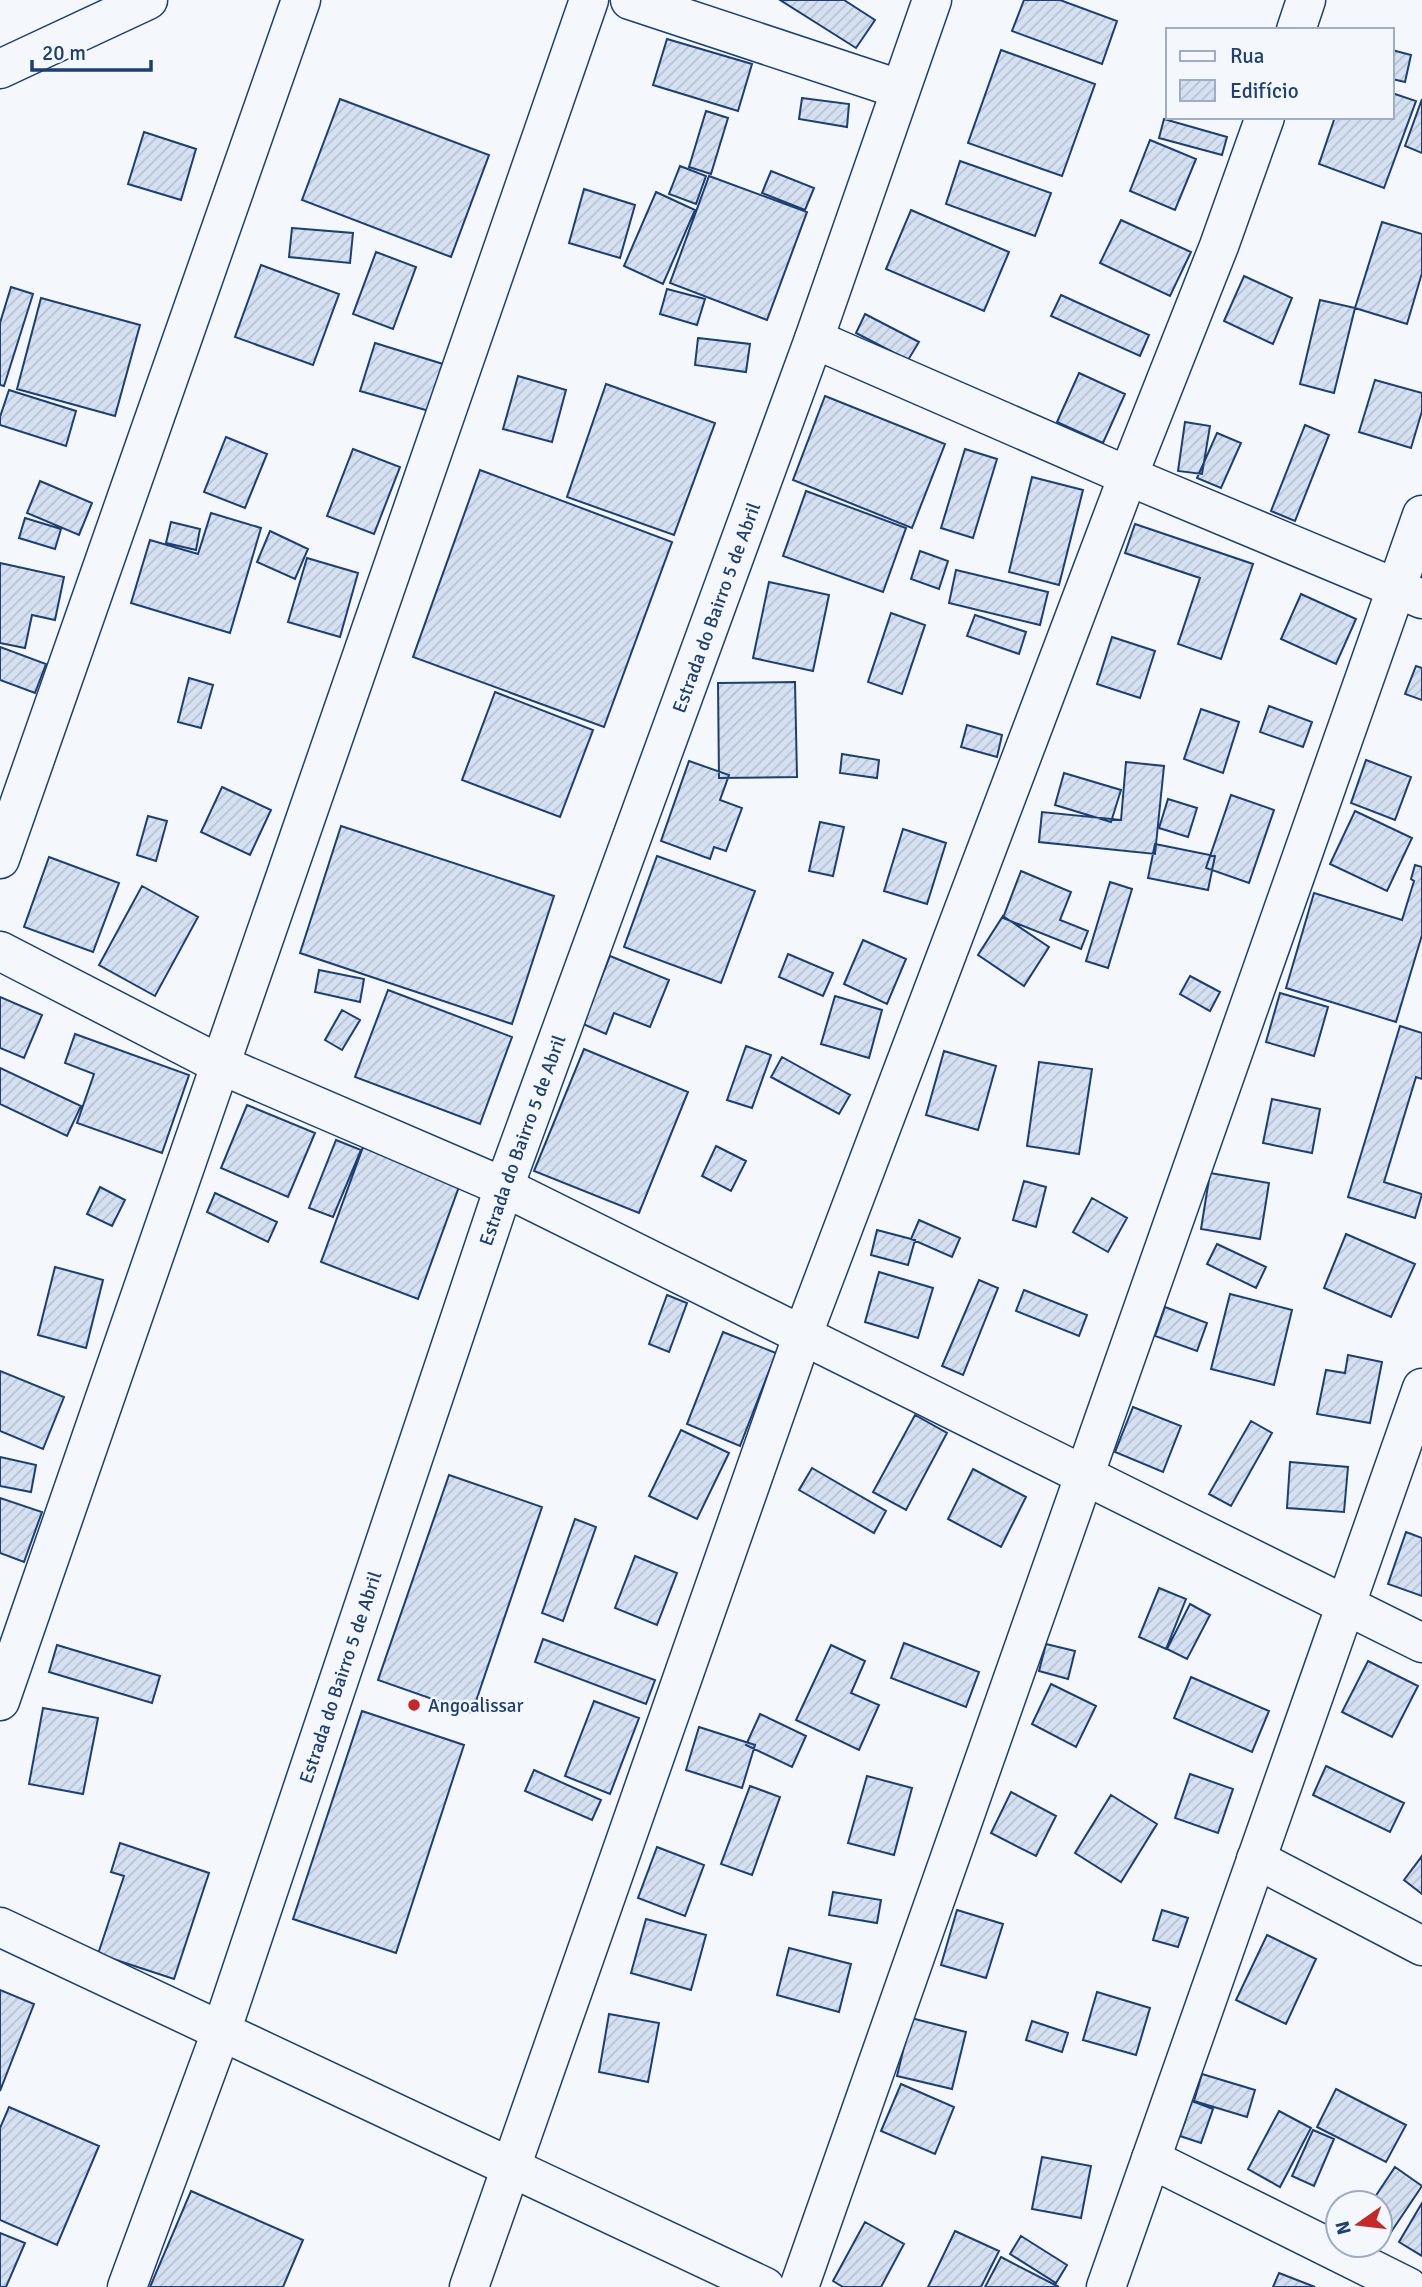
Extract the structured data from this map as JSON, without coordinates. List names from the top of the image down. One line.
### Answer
{"streets":{"street":["Estrada do Bairro 5 de Abril"]},"places":["Angoalissar"],"legend":["Rua","Edifício"],"scale_bar":"20 m","north":"left"}
